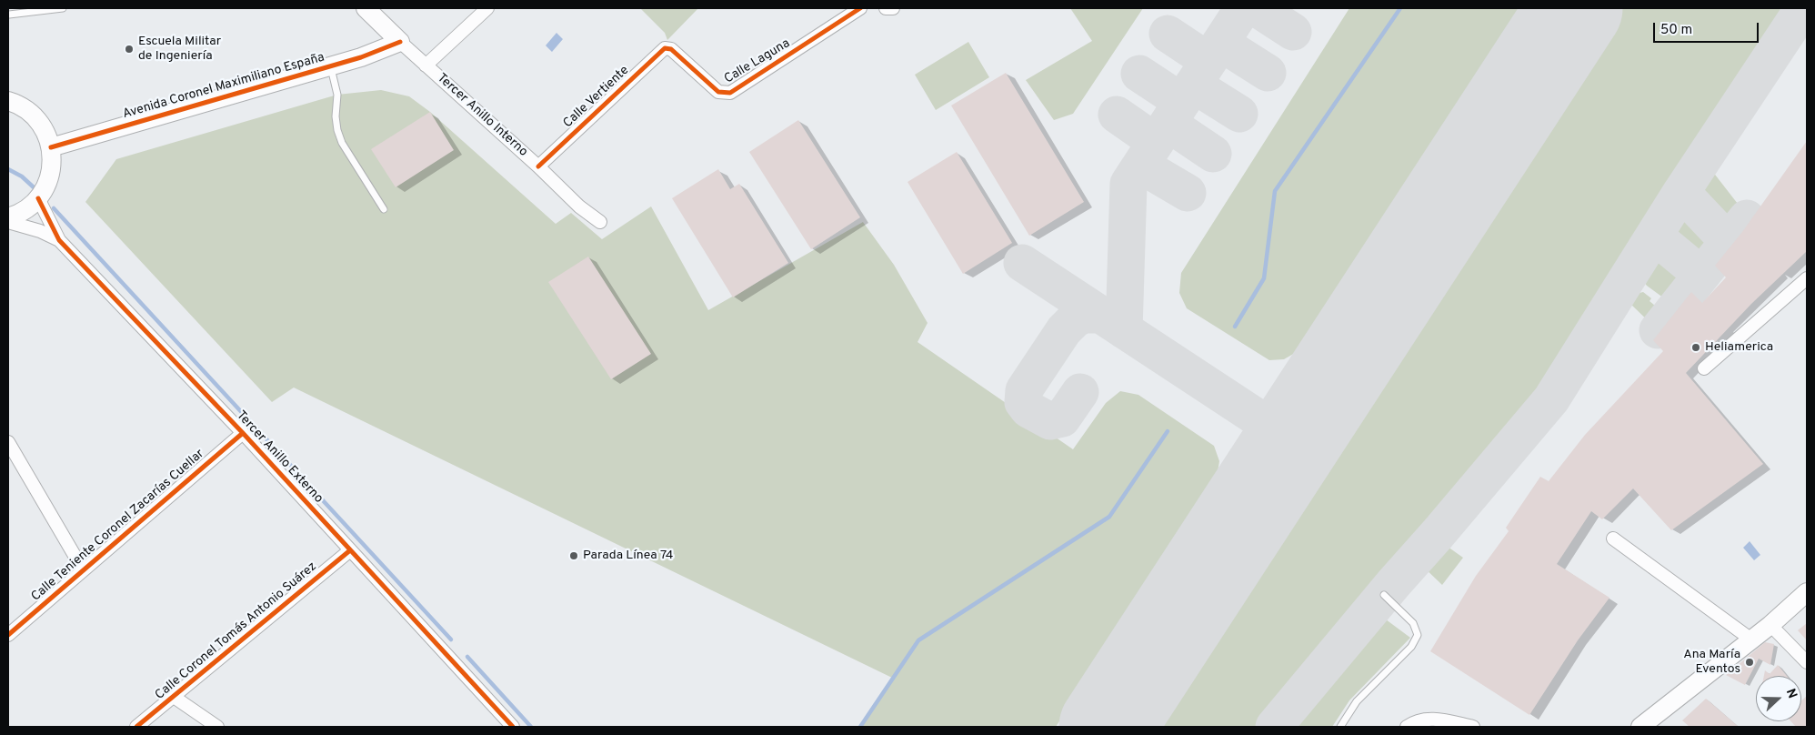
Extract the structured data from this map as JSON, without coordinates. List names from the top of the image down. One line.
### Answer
{"streets":{"street":["Calle Laguna","Avenida Coronel Maximiliano España","Calle Vertiente","Tercer Anillo Interno","Tercer Anillo Externo","Calle Teniente Coronel Zacarías Cuellar","Calle Coronel Tomás Antonio Suárez"]},"crossings":[["Calle Laguna","Calle Vertiente"],["Avenida Coronel Maximiliano España","Tercer Anillo Interno"],["Calle Vertiente","Tercer Anillo Interno"],["Tercer Anillo Externo","Calle Teniente Coronel Zacarías Cuellar"],["Tercer Anillo Externo","Calle Coronel Tomás Antonio Suárez"]],"places":["Escuela Militar de Ingeniería","Heliamerica","Parada Línea 74","Ana María Eventos"],"scale_bar":"50 m","north":"right"}
